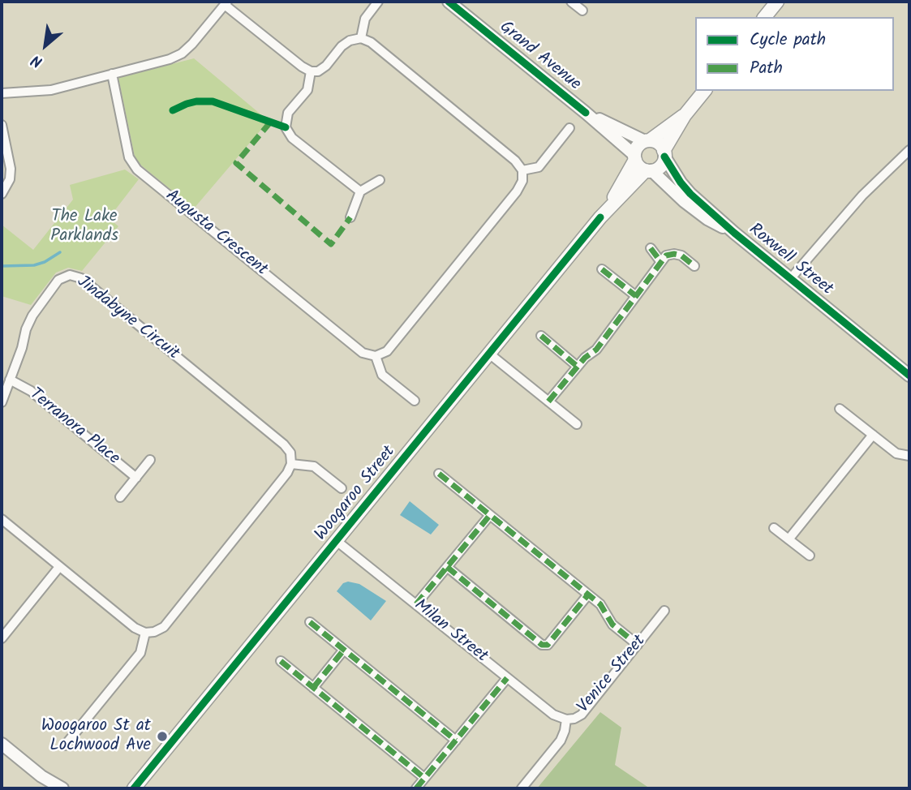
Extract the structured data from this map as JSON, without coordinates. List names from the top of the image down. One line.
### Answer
{"streets":{"main road":["Woogaroo Street"],"street":["Grand Avenue","Augusta Crescent","Roxwell Street","Jindabyne Circuit","Terranora Place","Milan Street","Venice Street"]},"crossings":[["Grand Avenue","Roxwell Street"],["Grand Avenue","Woogaroo Street"],["Roxwell Street","Woogaroo Street"],["Jindabyne Circuit","Terranora Place"],["Woogaroo Street","Milan Street"],["Milan Street","Venice Street"]],"parks":["The Lake Parklands"],"places":["Woogaroo St at Lochwood Ave"],"legend":["Cycle path","Path"],"north":"bottom left"}
